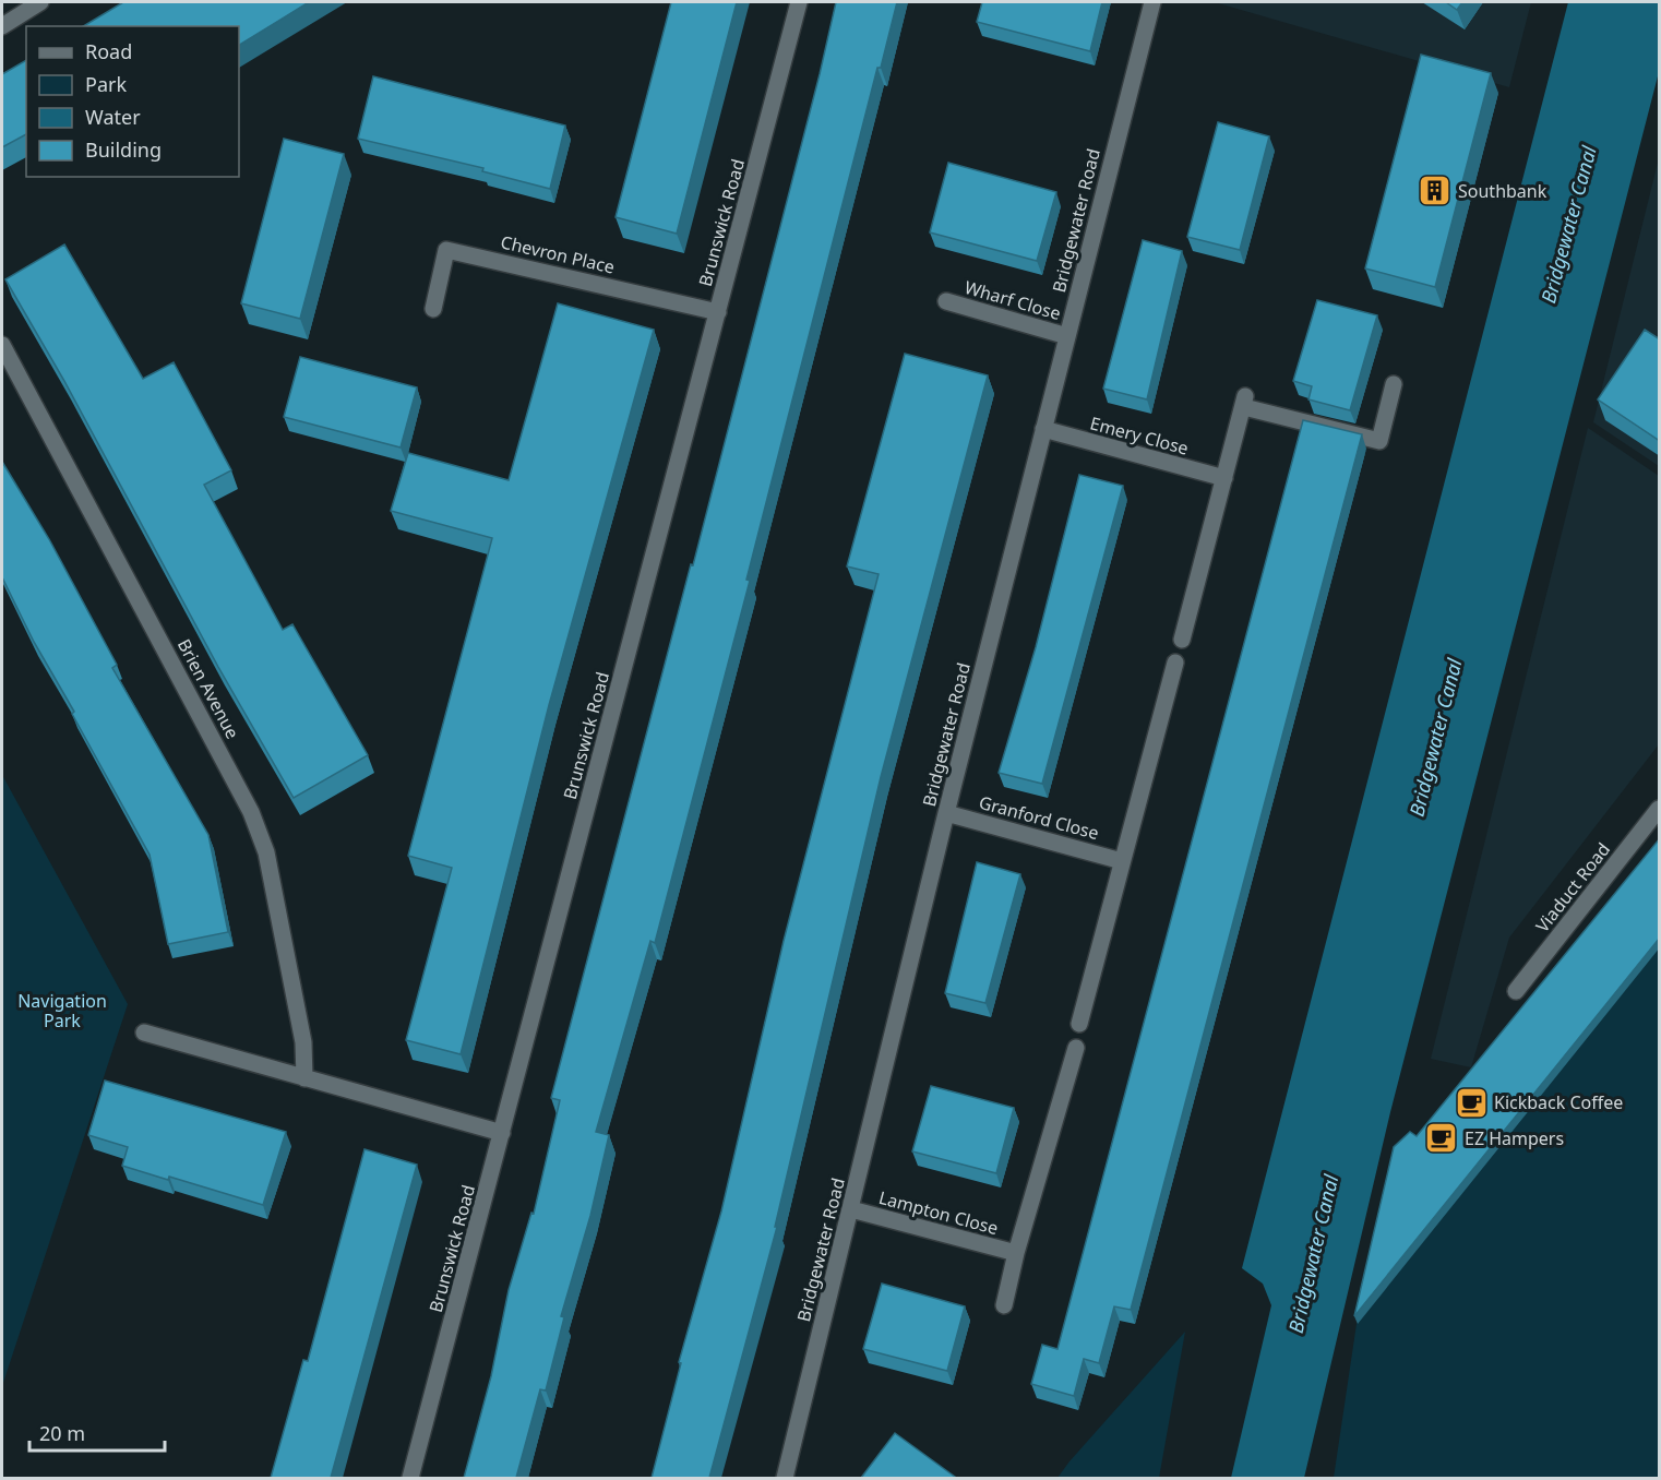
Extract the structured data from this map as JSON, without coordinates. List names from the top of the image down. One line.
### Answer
{"streets":{"street":["Bridgewater Road","Brunswick Road","Chevron Place","Wharf Close","Emery Close","Brien Avenue","Granford Close","Viaduct Road","Lampton Close"]},"crossings":[["Bridgewater Road","Wharf Close"],["Bridgewater Road","Emery Close"],["Bridgewater Road","Granford Close"],["Bridgewater Road","Lampton Close"],["Brunswick Road","Chevron Place"]],"water":["Bridgewater Canal"],"parks":["Navigation Park"],"places":{"building":["Southbank"],"cafe":["Kickback Coffee","EZ Hampers"]},"legend":["Road","Park","Water","Building"],"scale_bar":"20 m"}
